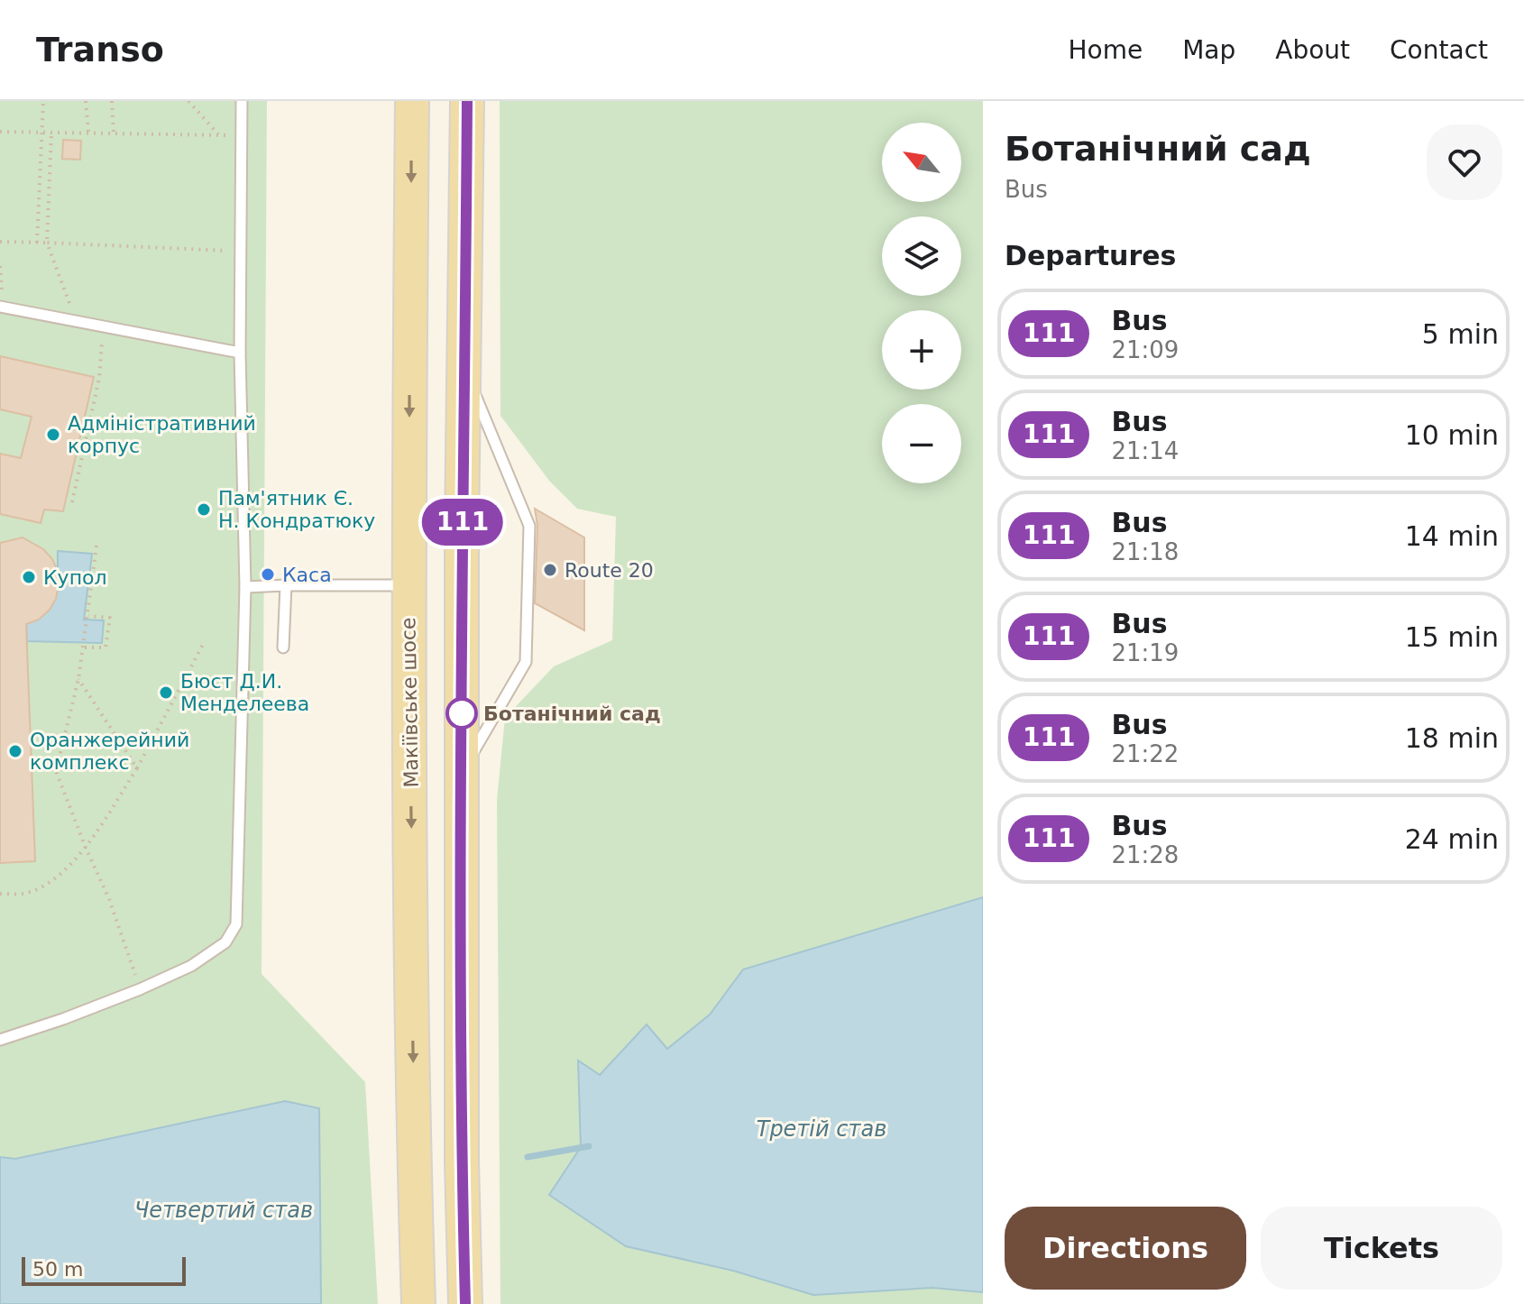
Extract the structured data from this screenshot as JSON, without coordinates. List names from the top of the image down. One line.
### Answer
{"streets":{"main road":["Макіївське шосе"]},"water":["Третій став","Четвертий став"],"places":["Адміністративний корпус","Пам'ятник Є. Н. Кондратюку","Route 20","Каса","Купол","Бюст Д.И. Менделеева","Ботанічний сад","Оранжерейний комплекс"],"lines":["bus line 111"],"scale_bar":"50 m","north":"top left","page":{"header":"Transo","nav":["Home","Map","About","Contact"],"on_map":"111","heading":[["Ботанічний сад","Bus"],"Departures"],"map_buttons":["+","−"],"list":[{"mark":"111","name":"Bus","note":"21:09","value":"5 min"},{"mark":"111","name":"Bus","note":"21:14","value":"10 min"},{"mark":"111","name":"Bus","note":"21:18","value":"14 min"},{"mark":"111","name":"Bus","note":"21:19","value":"15 min"},{"mark":"111","name":"Bus","note":"21:22","value":"18 min"},{"mark":"111","name":"Bus","note":"21:28","value":"24 min"}],"buttons":["Directions","Tickets"],"scale":"50 m"}}
